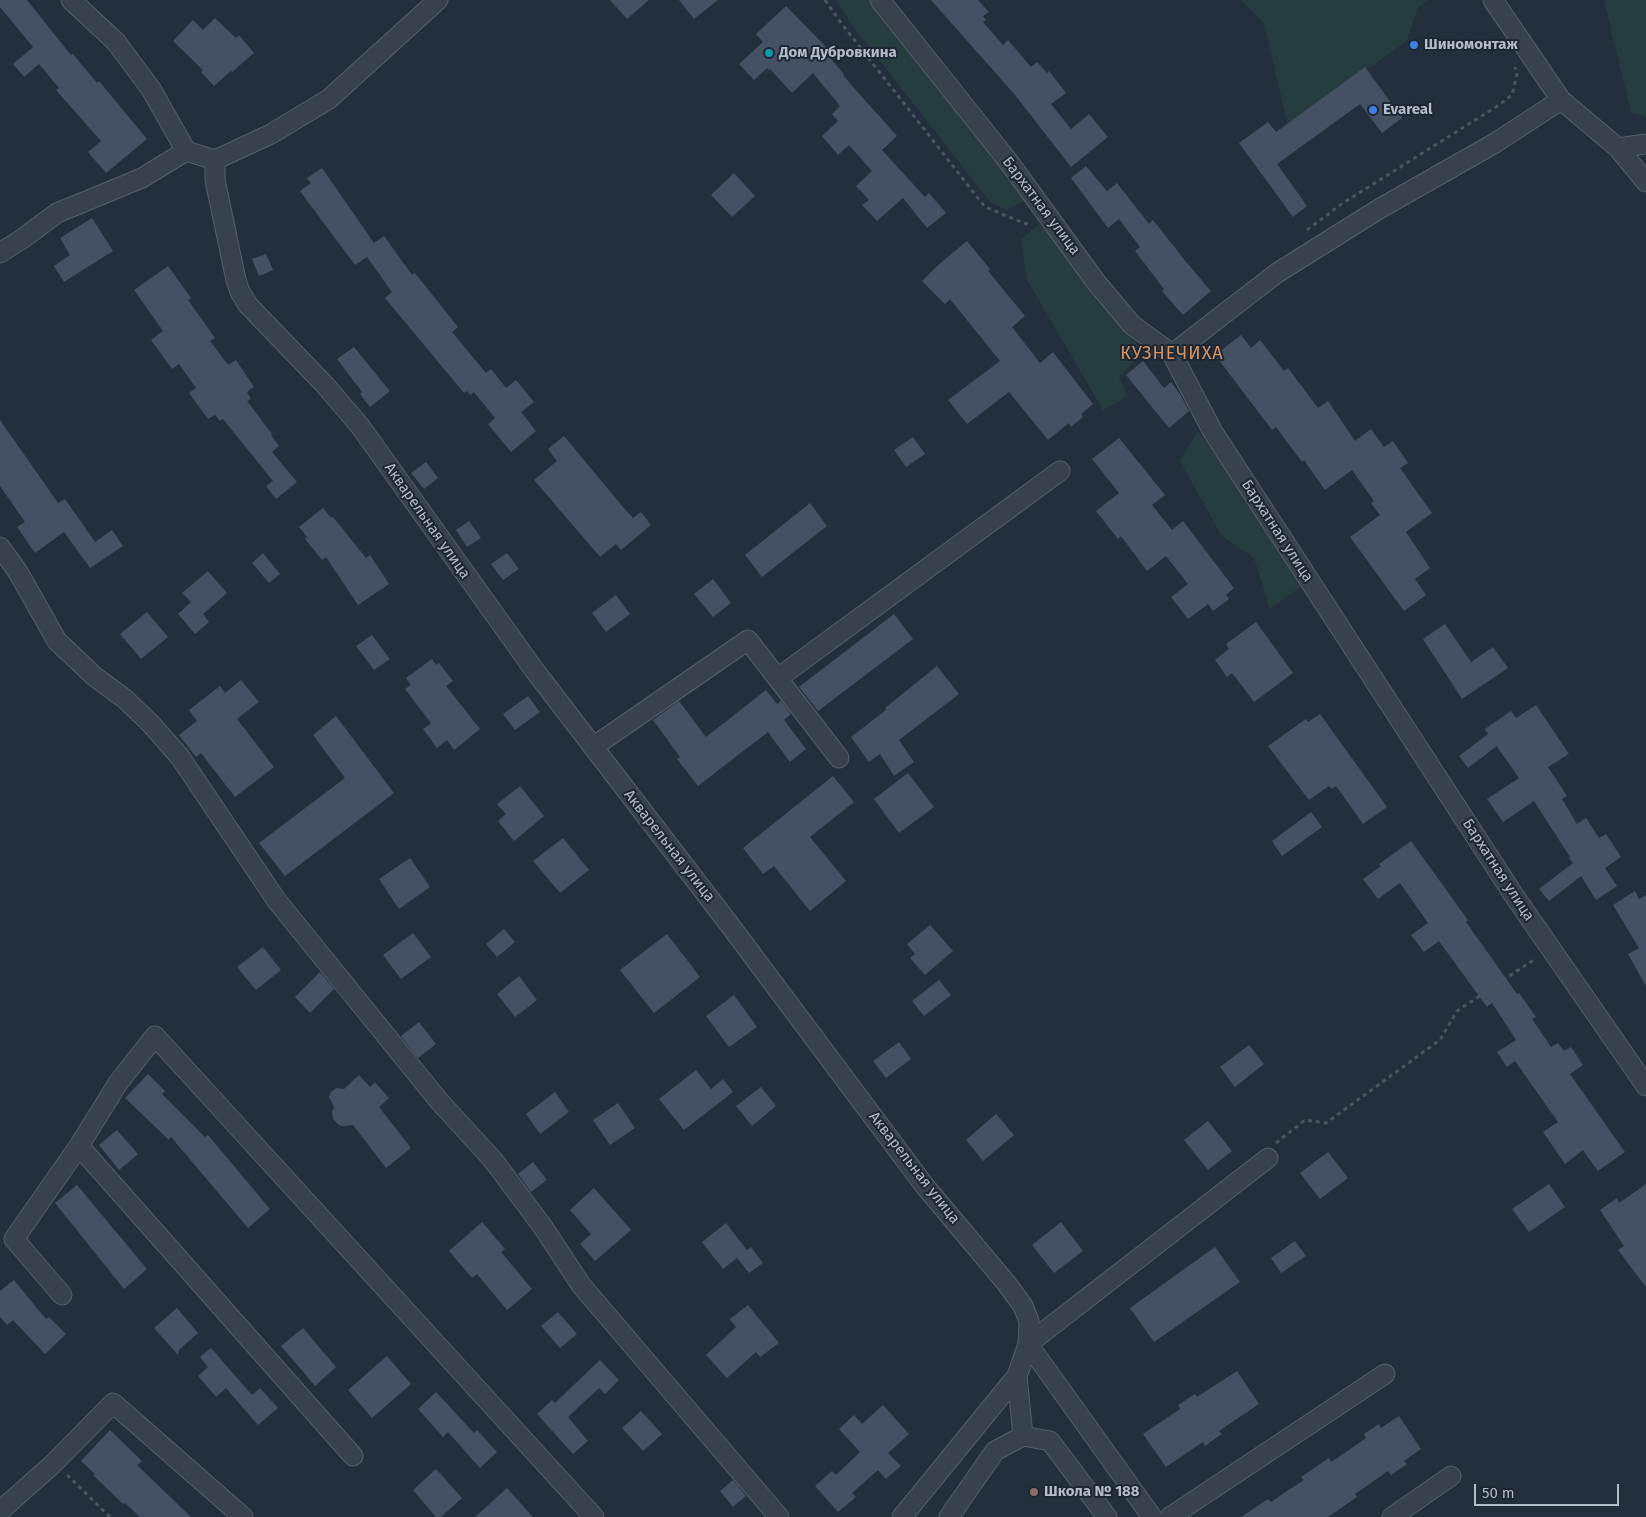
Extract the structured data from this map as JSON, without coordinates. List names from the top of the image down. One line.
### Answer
{"streets":{"street":["Бархатная улица","Акварельная улица"]},"districts":["КУЗНЕЧИХА"],"places":["Шиномонтаж","Дом Дубровкина","Evareal","Школа № 188"],"scale_bar":"50 m"}
